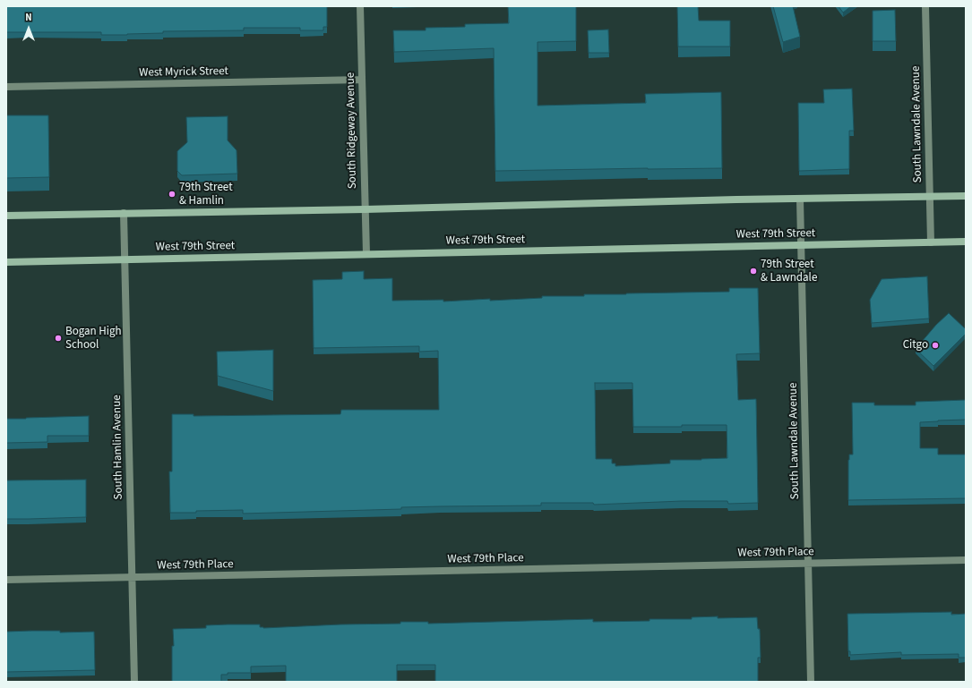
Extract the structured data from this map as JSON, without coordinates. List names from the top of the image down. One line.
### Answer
{"streets":{"main road":["West 79th Street"],"street":["West Myrick Street","South Lawndale Avenue","South Ridgeway Avenue","South Hamlin Avenue","West 79th Place"]},"crossings":[["West Myrick Street","South Ridgeway Avenue"],["South Lawndale Avenue","West 79th Street"],["South Lawndale Avenue","West 79th Place"],["South Ridgeway Avenue","West 79th Street"],["West 79th Street","South Hamlin Avenue"],["South Hamlin Avenue","West 79th Place"]],"places":["79th Street & Hamlin","79th Street & Lawndale","Bogan High School","Citgo"],"north":"top"}
